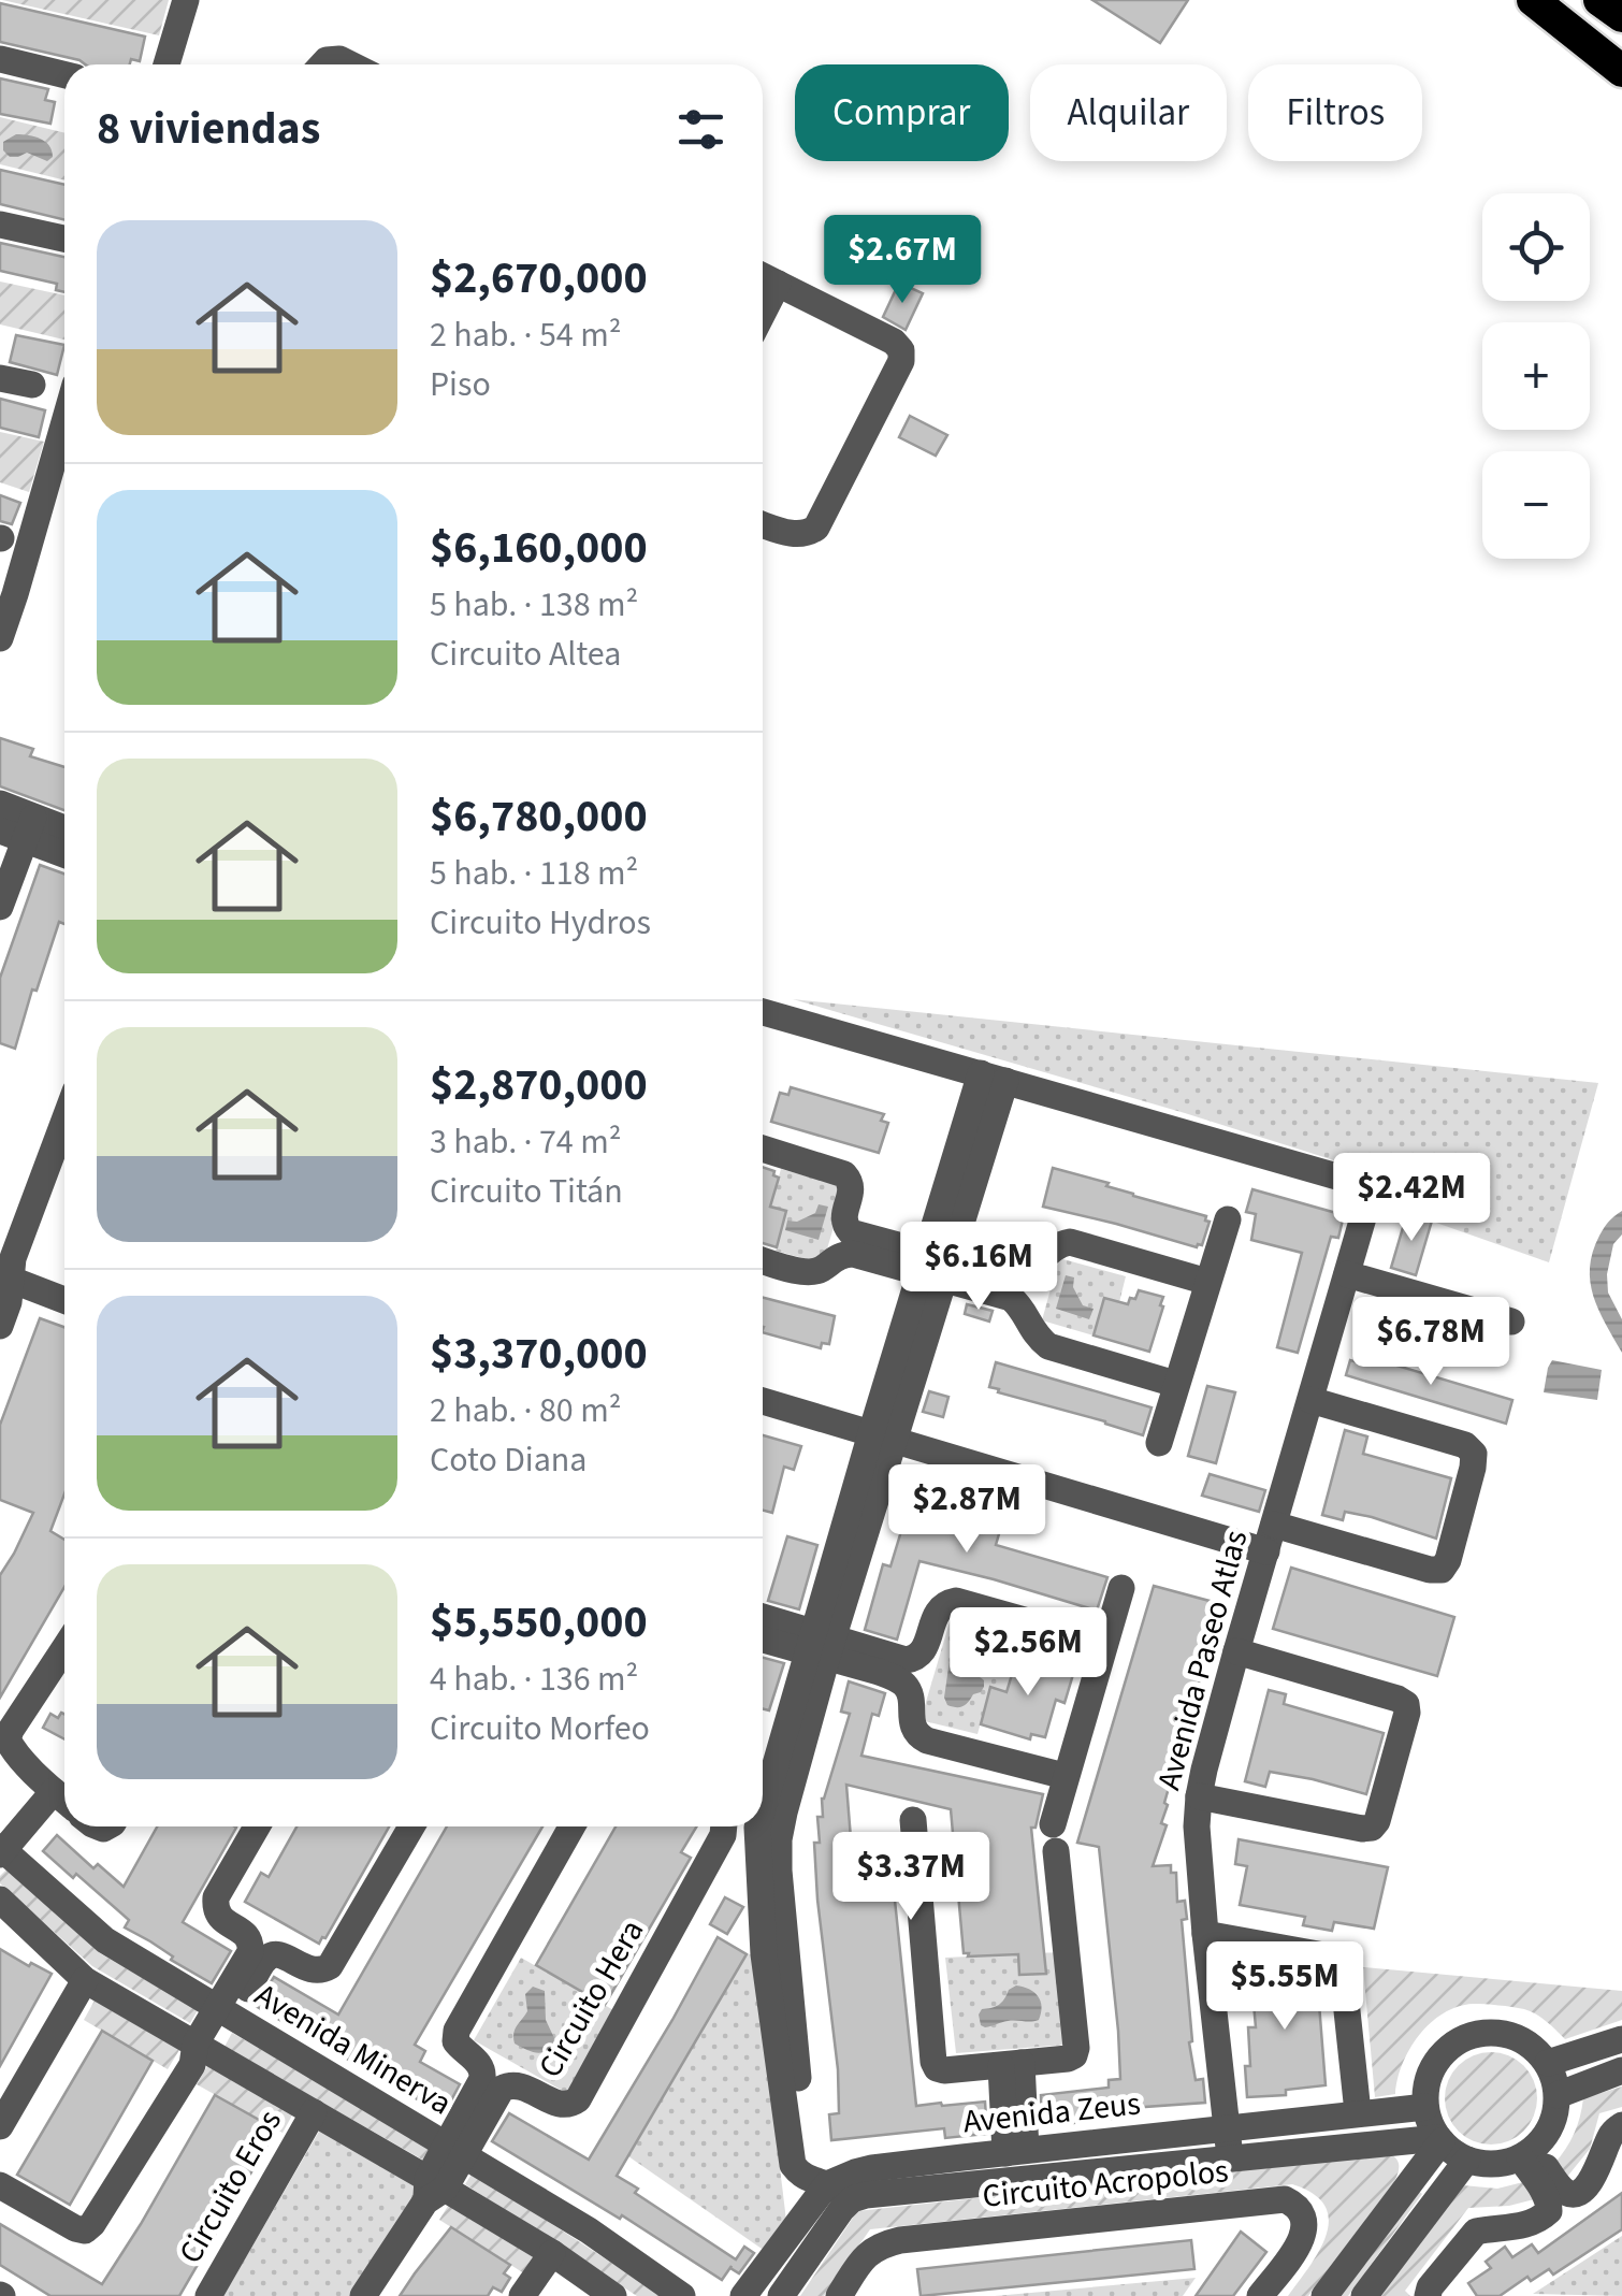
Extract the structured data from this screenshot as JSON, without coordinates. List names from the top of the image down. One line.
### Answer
{"streets":{"street":["Avenida Paseo Atlas","Circuito Hera","Avenida Minerva","Avenida Zeus","Circuito Acropolos","Circuito Eros"]},"crossings":[["Avenida Paseo Atlas","Avenida Zeus"],["Circuito Hera","Avenida Minerva"]],"page":{"chip":["Comprar","Alquilar","Filtros"],"heading":"8 viviendas","map_buttons":["+","−"],"list":[{"name":"$2,670,000","note":"2 hab. · 54 m² · Piso"},{"name":"$6,160,000","note":"5 hab. · 138 m² · Circuito Altea"},{"name":"$6,780,000","note":"5 hab. · 118 m² · Circuito Hydros"},{"name":"$2,870,000","note":"3 hab. · 74 m² · Circuito Titán"},{"name":"$3,370,000","note":"2 hab. · 80 m² · Coto Diana"},{"name":"$5,550,000","note":"4 hab. · 136 m² · Circuito Morfeo"}],"price":["$2.67M","$2.42M","$6.16M","$6.78M","$2.87M","$2.56M","$3.37M","$5.55M"]}}
